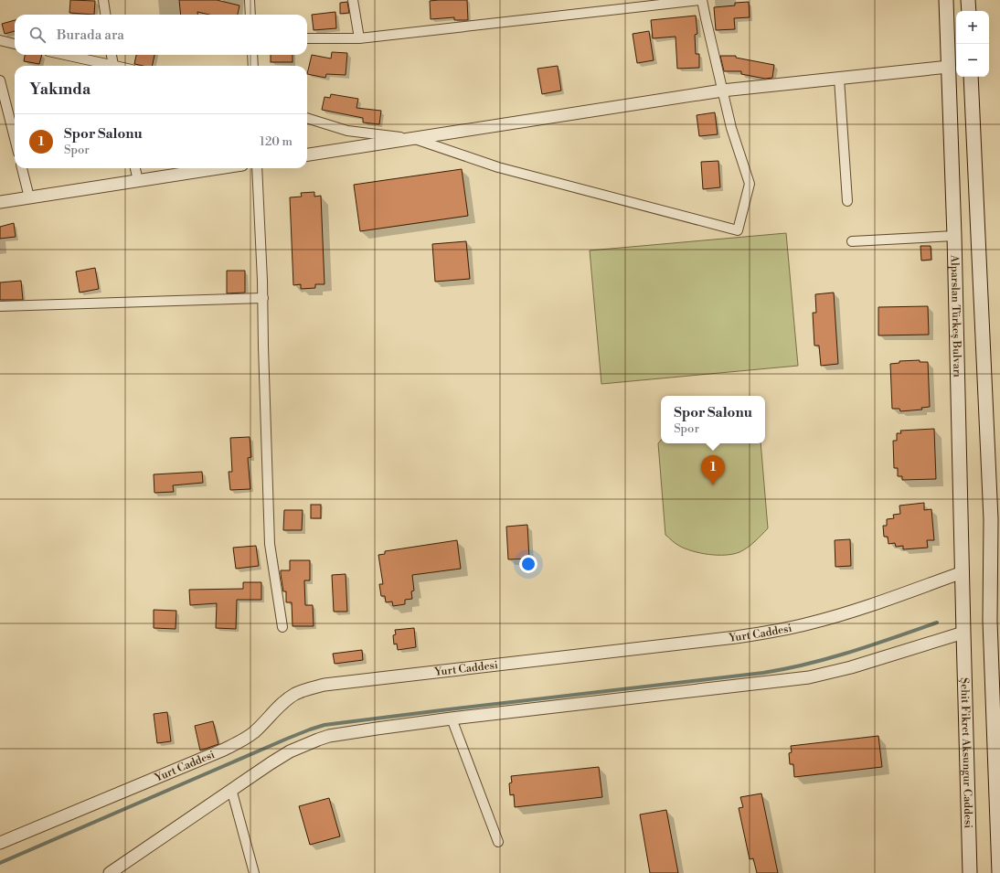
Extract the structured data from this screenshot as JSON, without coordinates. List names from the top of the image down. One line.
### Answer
{"streets":{"main road":["Alparslan Türkeş Bulvarı","Şehit Fikret Aksungur Caddesi"],"street":["Yurt Caddesi"]},"crossings":[["Alparslan Türkeş Bulvarı","Yurt Caddesi"],["Alparslan Türkeş Bulvarı","Şehit Fikret Aksungur Caddesi"]],"page":{"map_buttons":["+","−"],"search":"Burada ara","heading":"Yakında","list":[{"mark":"1","name":"Spor Salonu","note":"Spor","value":"120 m"}],"popup":["Spor Salonu","Spor"],"pins":"1"}}
